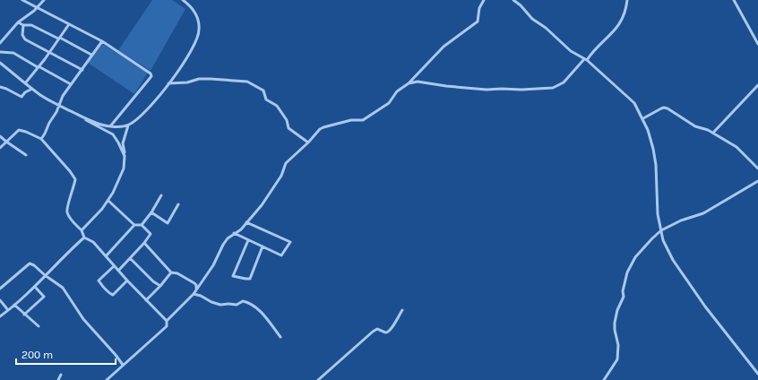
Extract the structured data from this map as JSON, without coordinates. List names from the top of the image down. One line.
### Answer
{"scale_bar":"200 m"}
